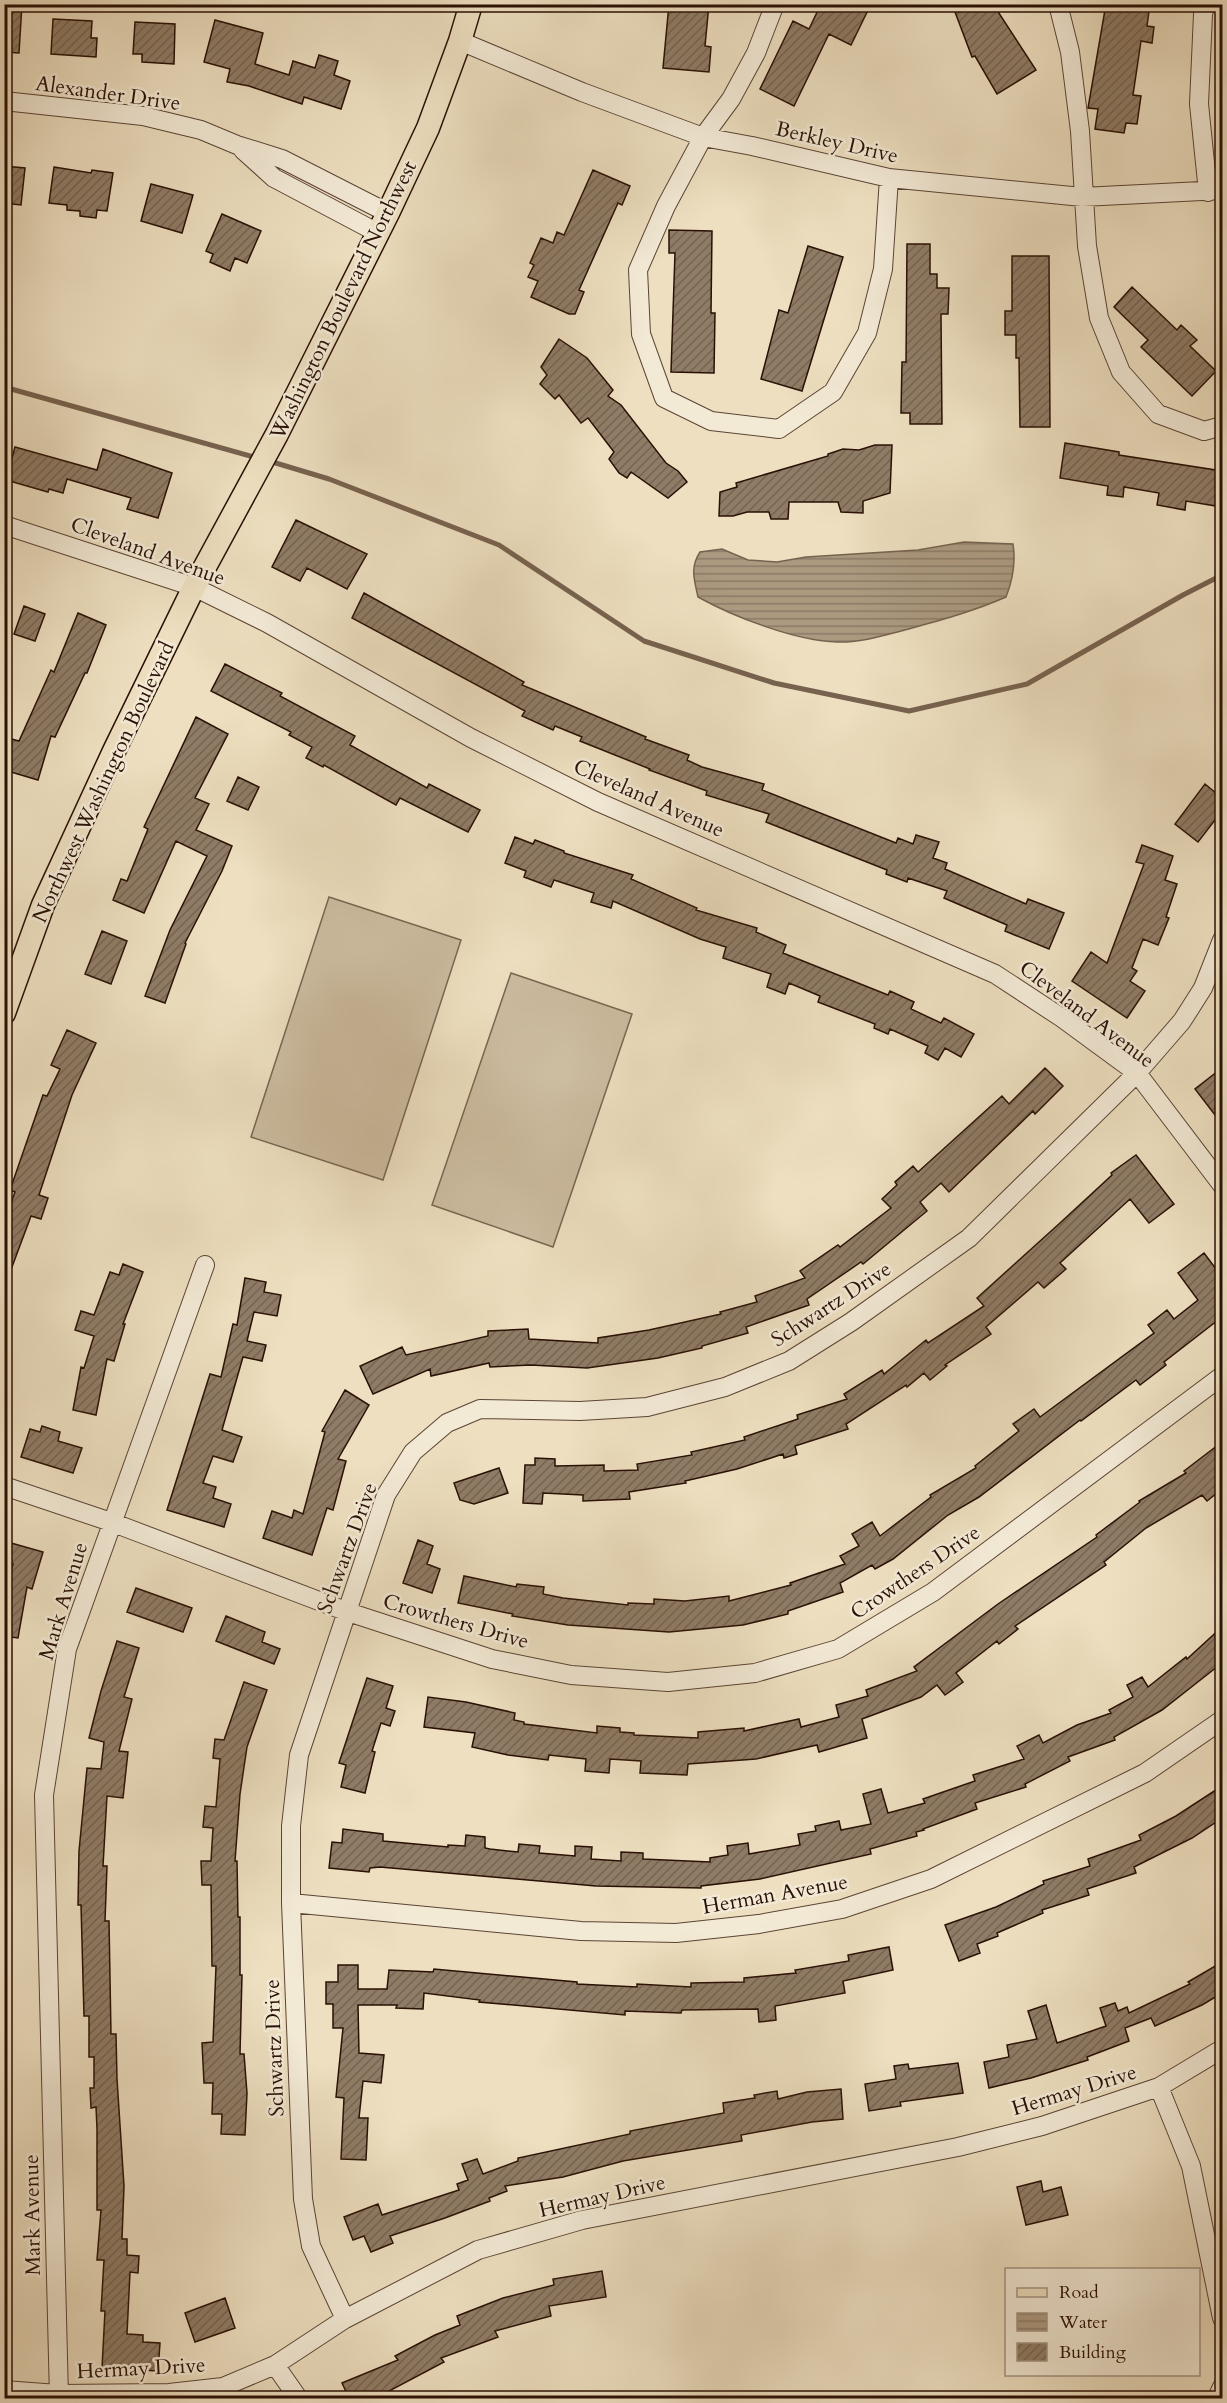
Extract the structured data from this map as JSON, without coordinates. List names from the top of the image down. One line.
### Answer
{"streets":{"main road":["Washington Boulevard Northwest","Northwest Washington Boulevard"],"street":["Alexander Drive","Berkley Drive","Cleveland Avenue","Schwartz Drive","Crowthers Drive","Mark Avenue","Herman Avenue","Hermay Drive"]},"crossings":[["Alexander Drive","Washington Boulevard Northwest"],["Berkley Drive","Washington Boulevard Northwest"],["Washington Boulevard Northwest","Cleveland Avenue"],["Washington Boulevard Northwest","Northwest Washington Boulevard"],["Cleveland Avenue","Northwest Washington Boulevard"],["Cleveland Avenue","Schwartz Drive"],["Schwartz Drive","Crowthers Drive"],["Schwartz Drive","Herman Avenue"],["Schwartz Drive","Hermay Drive"],["Crowthers Drive","Mark Avenue"],["Mark Avenue","Hermay Drive"]],"legend":["Road","Water","Building"]}
